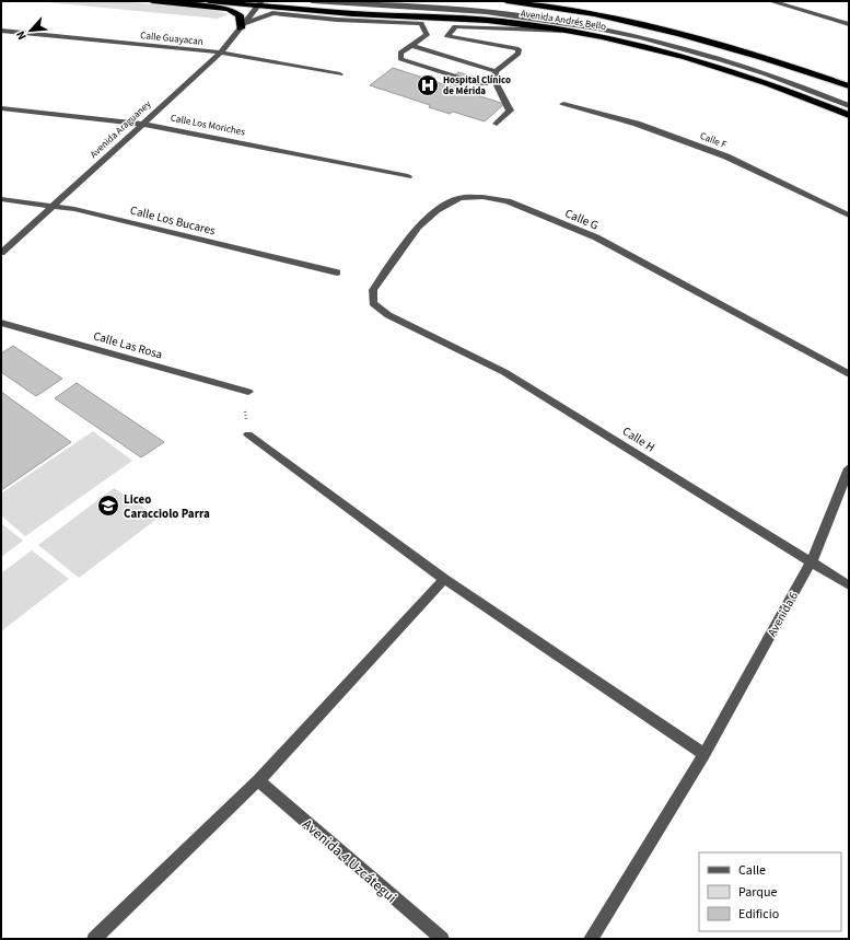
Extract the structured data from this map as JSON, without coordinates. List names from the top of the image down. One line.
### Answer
{"streets":{"highway":["Avenida Andrés Bello"],"street":["Calle Guayacan","Calle Los Moriches","Avenida Araguaney","Calle F","Calle G","Calle Los Bucares","Calle Las Rosa","Calle H","Avenida 6","Avenida 4 Uzcátegui"]},"crossings":[["Avenida Andrés Bello","Avenida Araguaney"],["Calle Guayacan","Avenida Araguaney"],["Calle Los Moriches","Avenida Araguaney"],["Avenida Araguaney","Calle Los Bucares"],["Calle G","Calle H"],["Calle H","Avenida 6"]],"places":{"hospital":["Hospital Clínico de Mérida"],"school or university":["Liceo Caracciolo Parra"]},"legend":["Calle","Parque","Edificio"],"north":"bottom left"}
